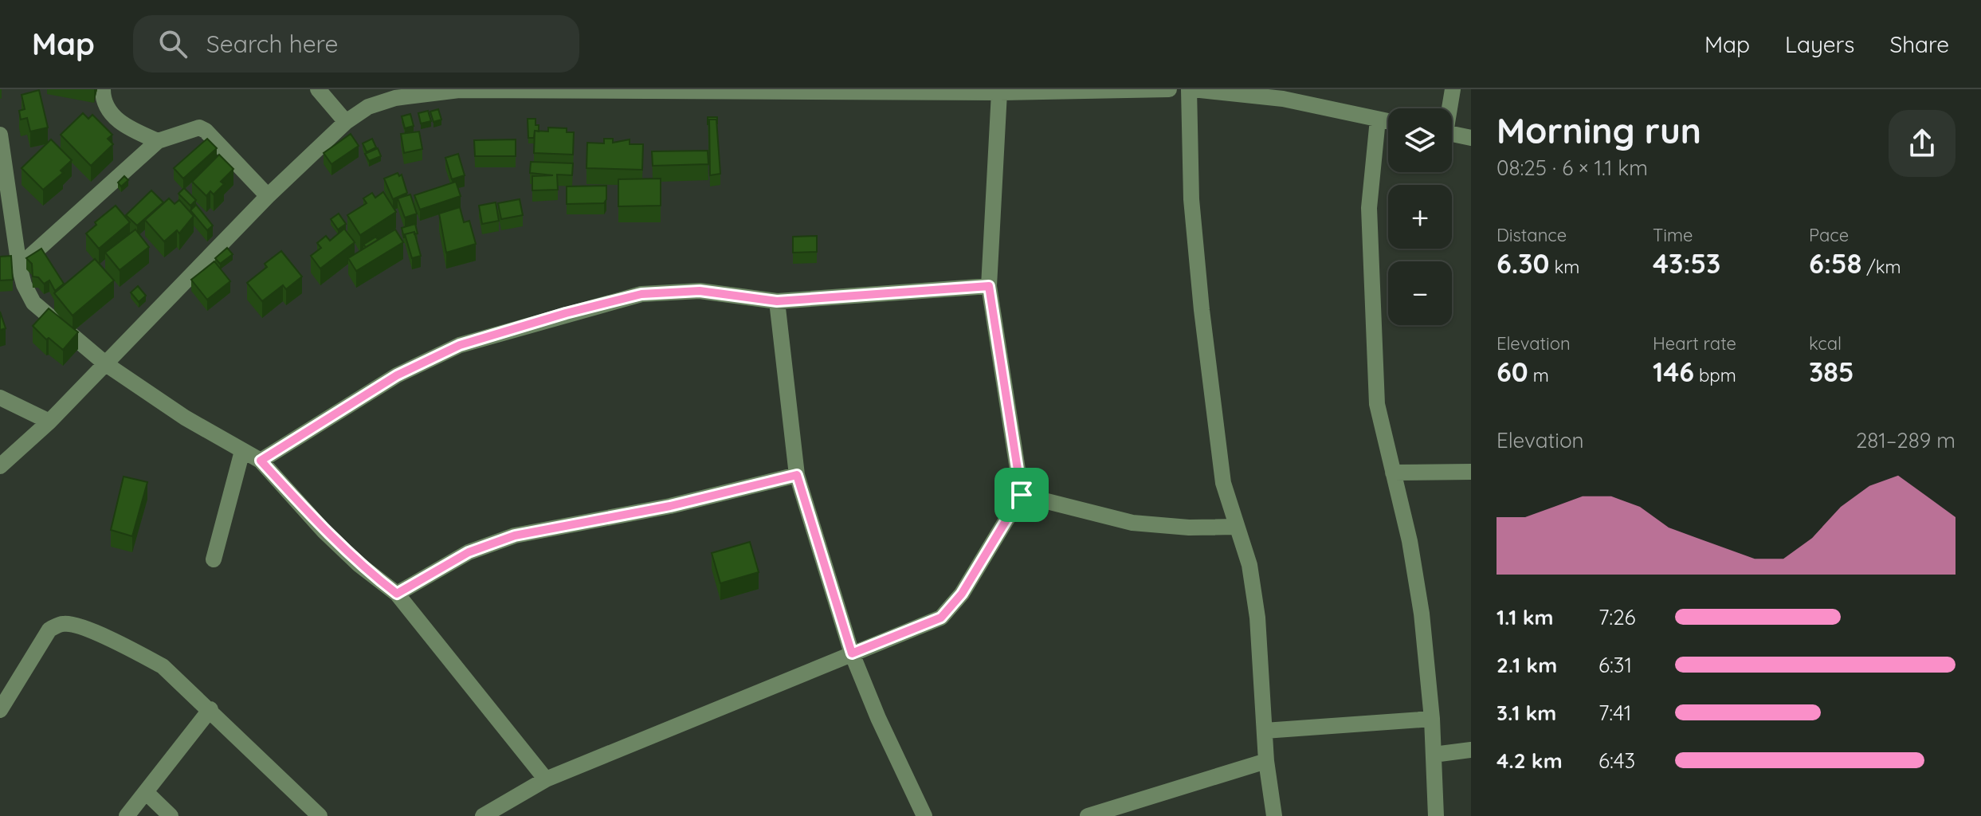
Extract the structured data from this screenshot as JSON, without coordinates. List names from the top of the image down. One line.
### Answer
{"page":{"header":"Map","search":"Search here","nav":["Map","Layers","Share"],"heading":["Morning run","08:25 · 6 × 1.1 km"],"map_buttons":["+","−"],"stats":[["Distance","6.30 km"],["Time","43:53"],["Pace","6:58 /km"],["Elevation","60 m"],["Heart rate","146 bpm"],["kcal","385"]],"chart":["Elevation","281–289 m"],"list":[{"name":"1.1 km","note":"7:26"},{"name":"2.1 km","note":"6:31"},{"name":"3.1 km","note":"7:41"},{"name":"4.2 km","note":"6:43"}]}}
